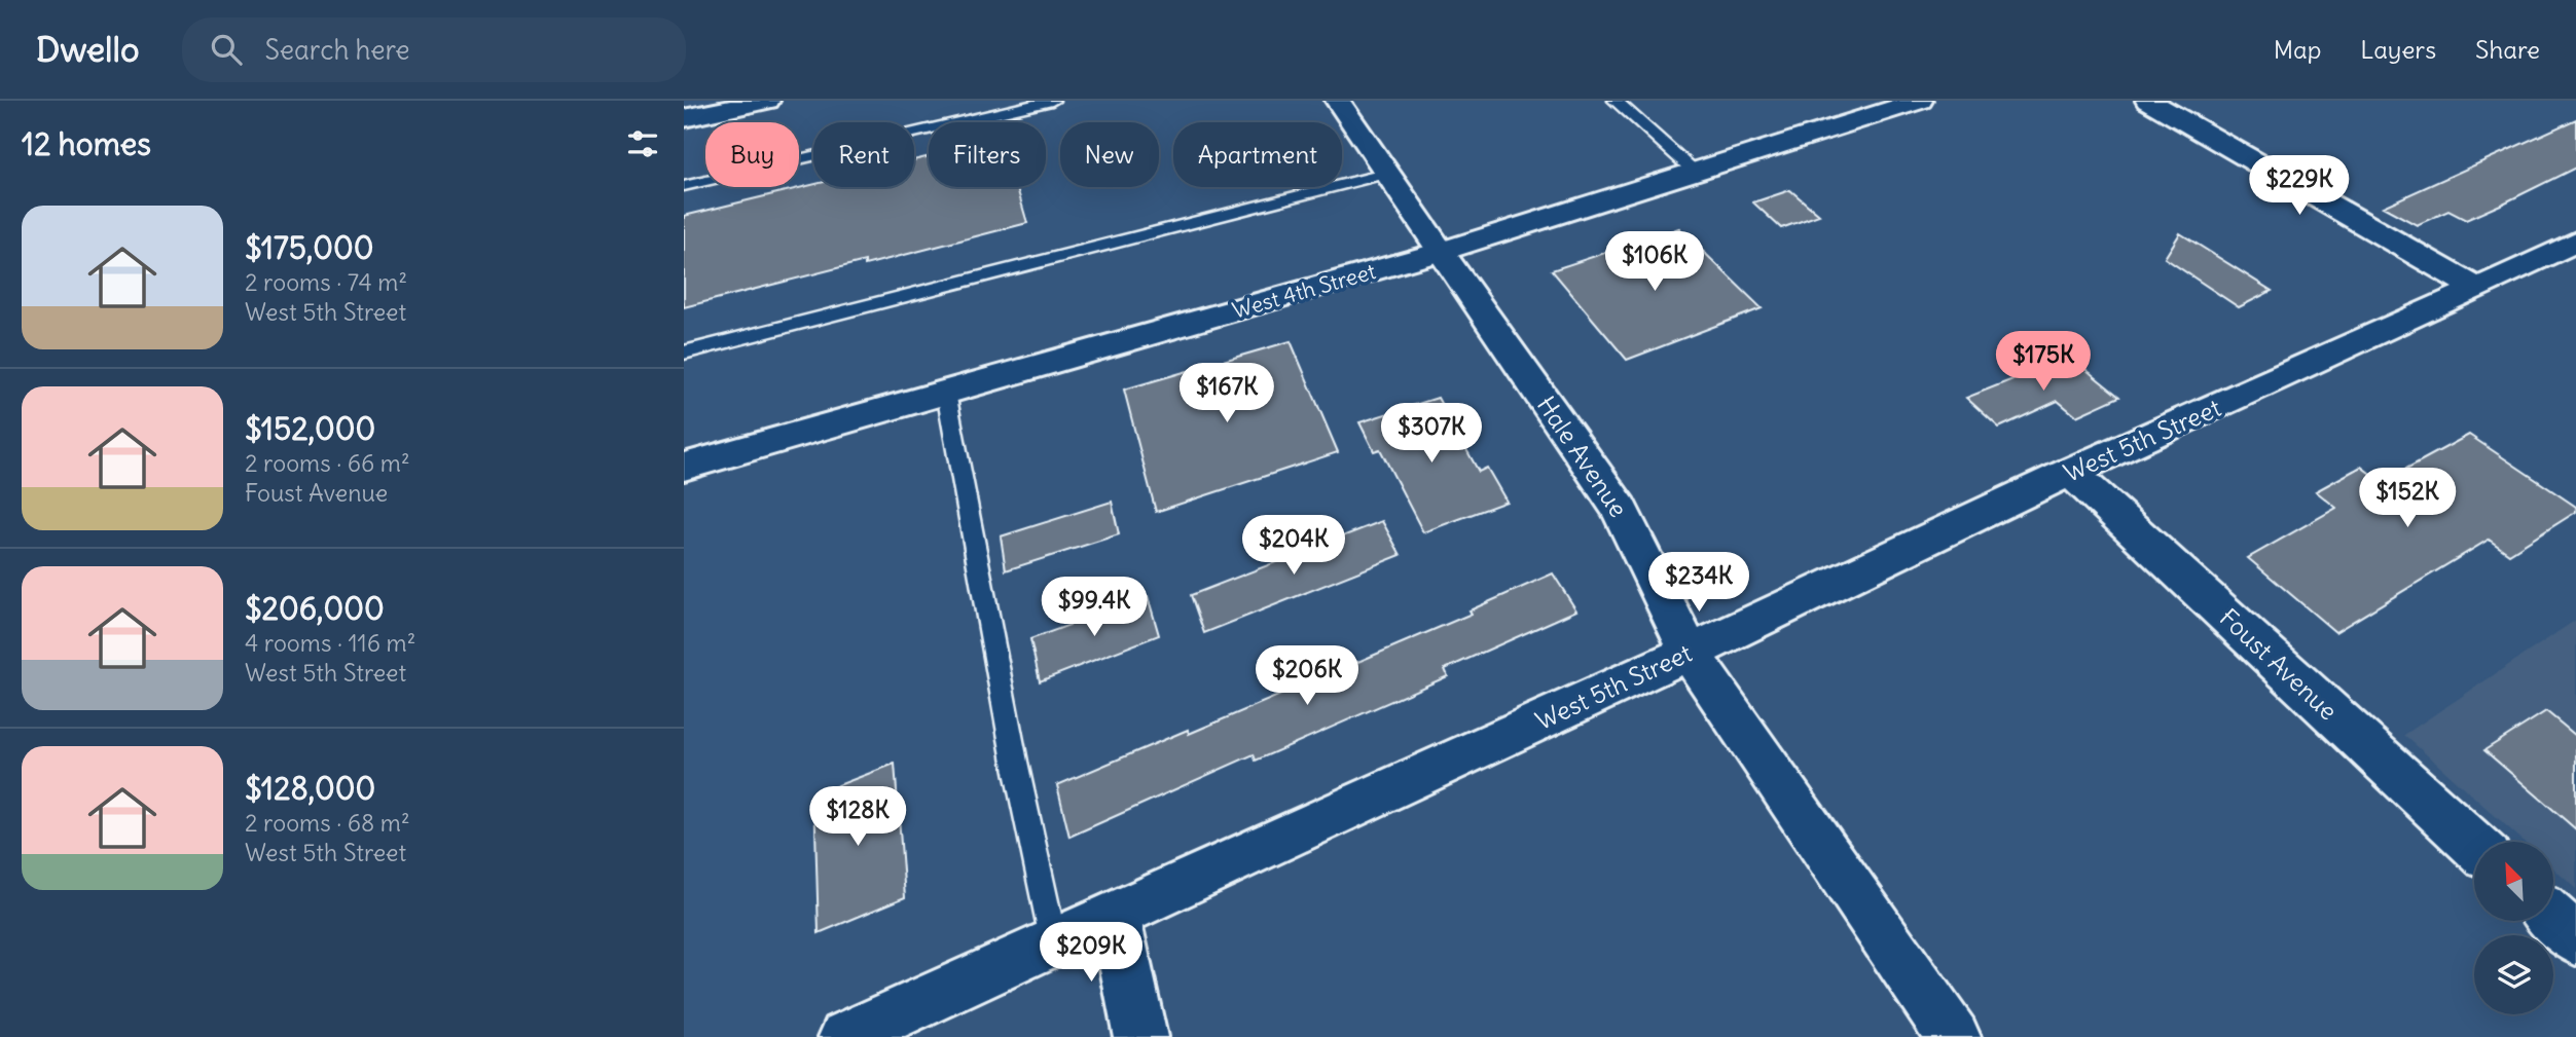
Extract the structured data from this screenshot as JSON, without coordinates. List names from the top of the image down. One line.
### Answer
{"streets":{"street":["West 4th Street","West 5th Street","Hale Avenue","Foust Avenue"]},"crossings":[["West 4th Street","Hale Avenue"],["West 5th Street","Hale Avenue"],["West 5th Street","Foust Avenue"]],"north":"top left","page":{"header":"Dwello","search":"Search here","nav":["Map","Layers","Share"],"heading":"12 homes","chip":["Buy","Rent","Filters","New","Apartment"],"price":["$229K","$106K","$175K","$167K","$307K","$152K","$204K","$234K","$99.4K","$206K","$128K","$209K"],"list":[{"name":"$175,000","note":"2 rooms · 74 m² · West 5th Street"},{"name":"$152,000","note":"2 rooms · 66 m² · Foust Avenue"},{"name":"$206,000","note":"4 rooms · 116 m² · West 5th Street"},{"name":"$128,000","note":"2 rooms · 68 m² · West 5th Street"}]}}
